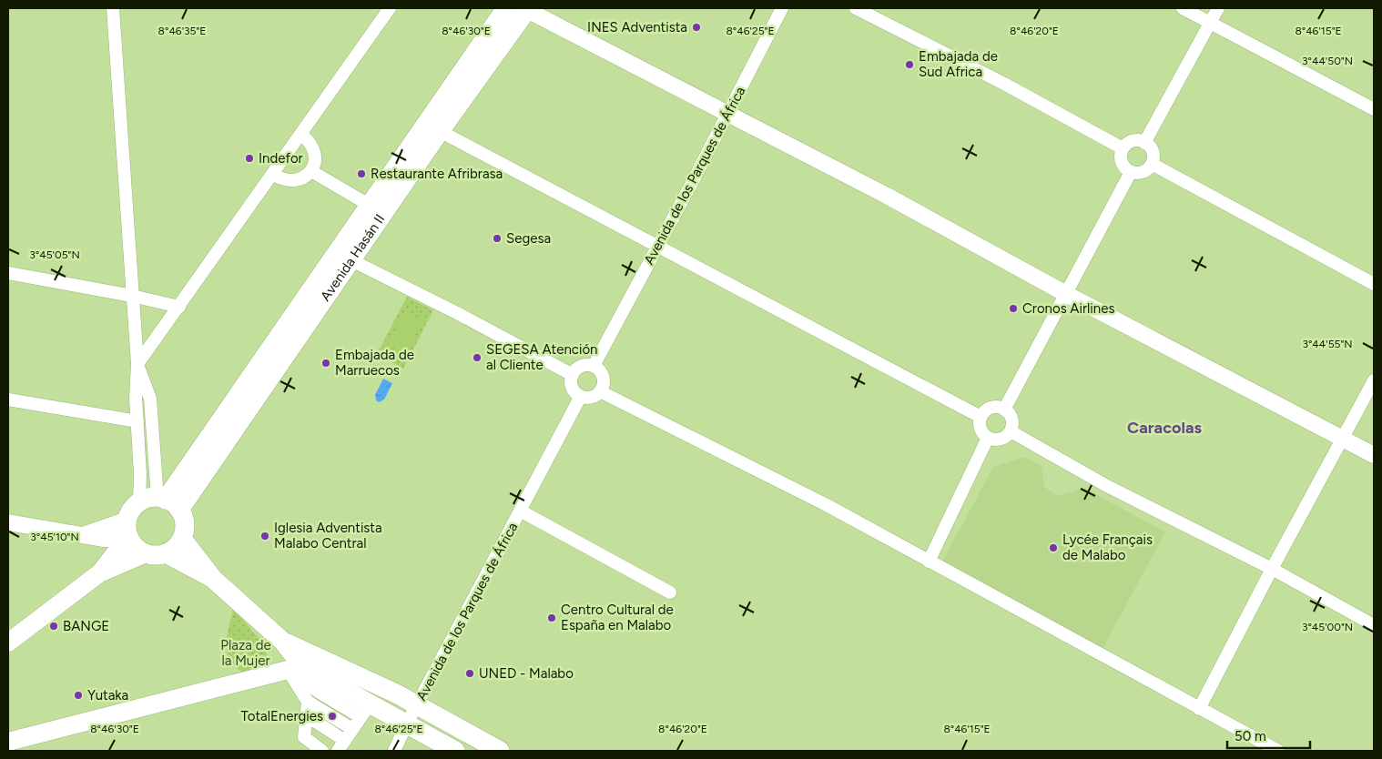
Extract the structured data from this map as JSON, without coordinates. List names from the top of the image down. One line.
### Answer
{"streets":{"main road":["Avenida Hasán II"],"street":["Avenida de los Parques de África"]},"districts":["Caracolas"],"parks":["Plaza de la Mujer"],"places":["INES Adventista","Embajada de Sud Africa","Indefor","Restaurante Afribrasa","Segesa","Cronos Airlines","SEGESA Atención al Cliente","Embajada de Marruecos","Iglesia Adventista Malabo Central","Lycée Français de Malabo","Centro Cultural de España en Malabo","BANGE","UNED - Malabo","Yutaka","TotalEnergies"],"scale_bar":"50 m","coordinates":["8°46'35\"E","8°46'30\"E","8°46'25\"E","8°46'20\"E","8°46'15\"E","3°44'50\"N","3°45'05\"N","3°44'55\"N","3°45'10\"N","3°45'00\"N"]}
